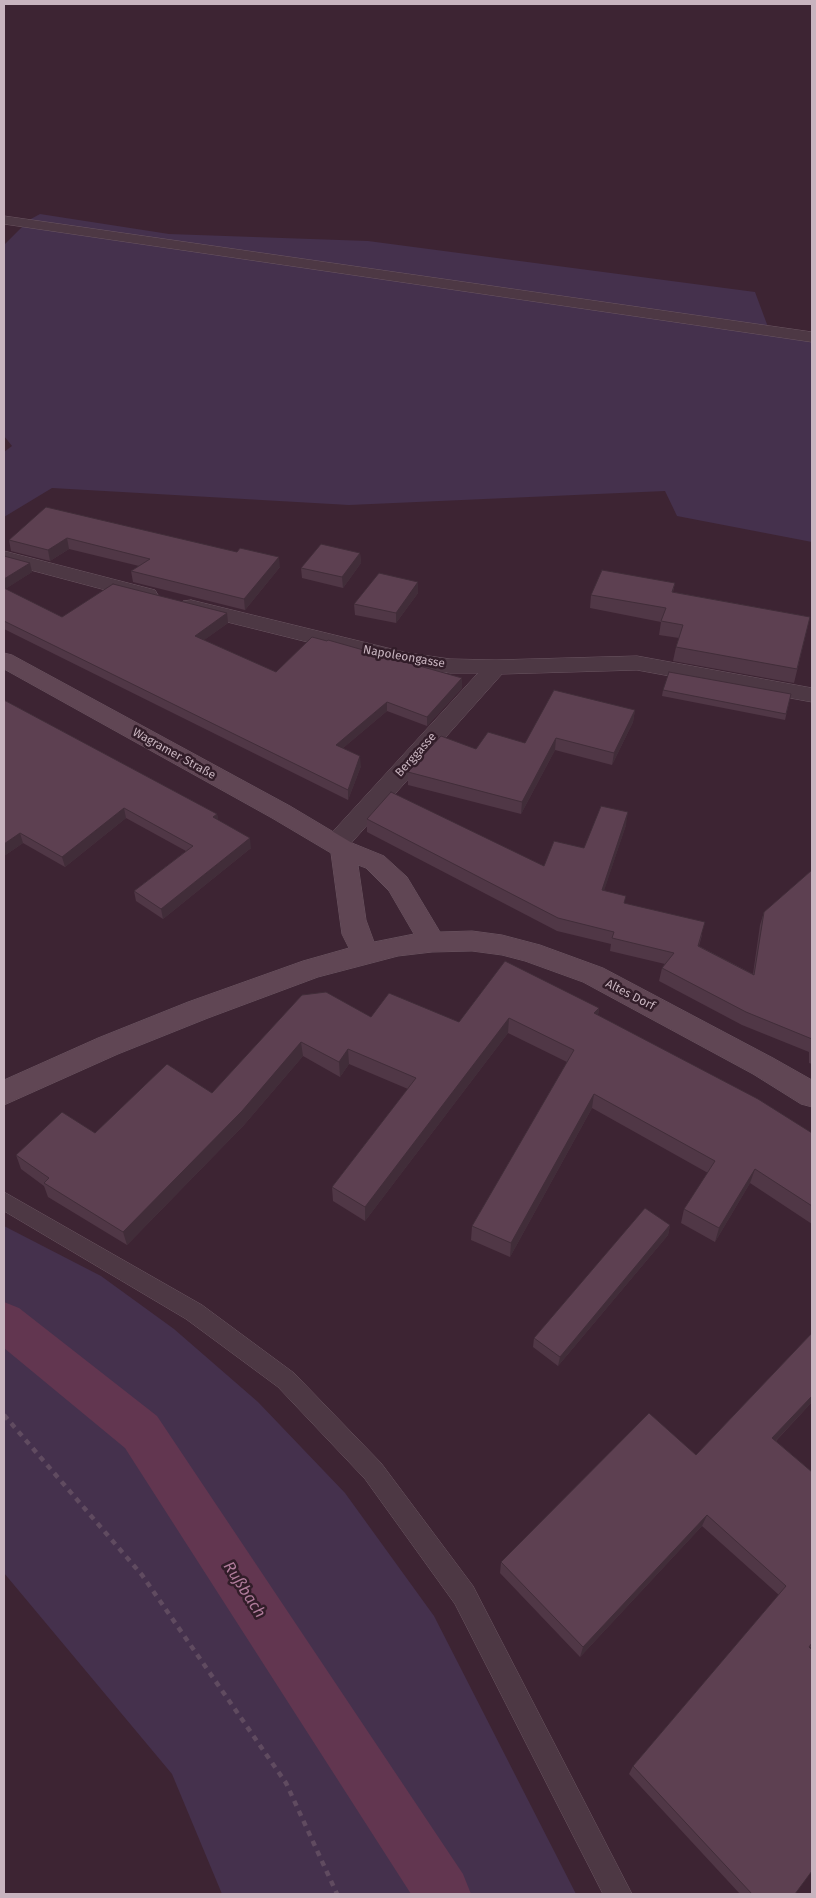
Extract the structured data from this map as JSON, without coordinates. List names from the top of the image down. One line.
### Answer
{"streets":{"main road":["Wagramer Straße","Altes Dorf"],"street":["Napoleongasse","Berggasse"]},"crossings":[["Napoleongasse","Berggasse"],["Wagramer Straße","Berggasse"],["Wagramer Straße","Altes Dorf"]],"water":["Rußbach"]}
